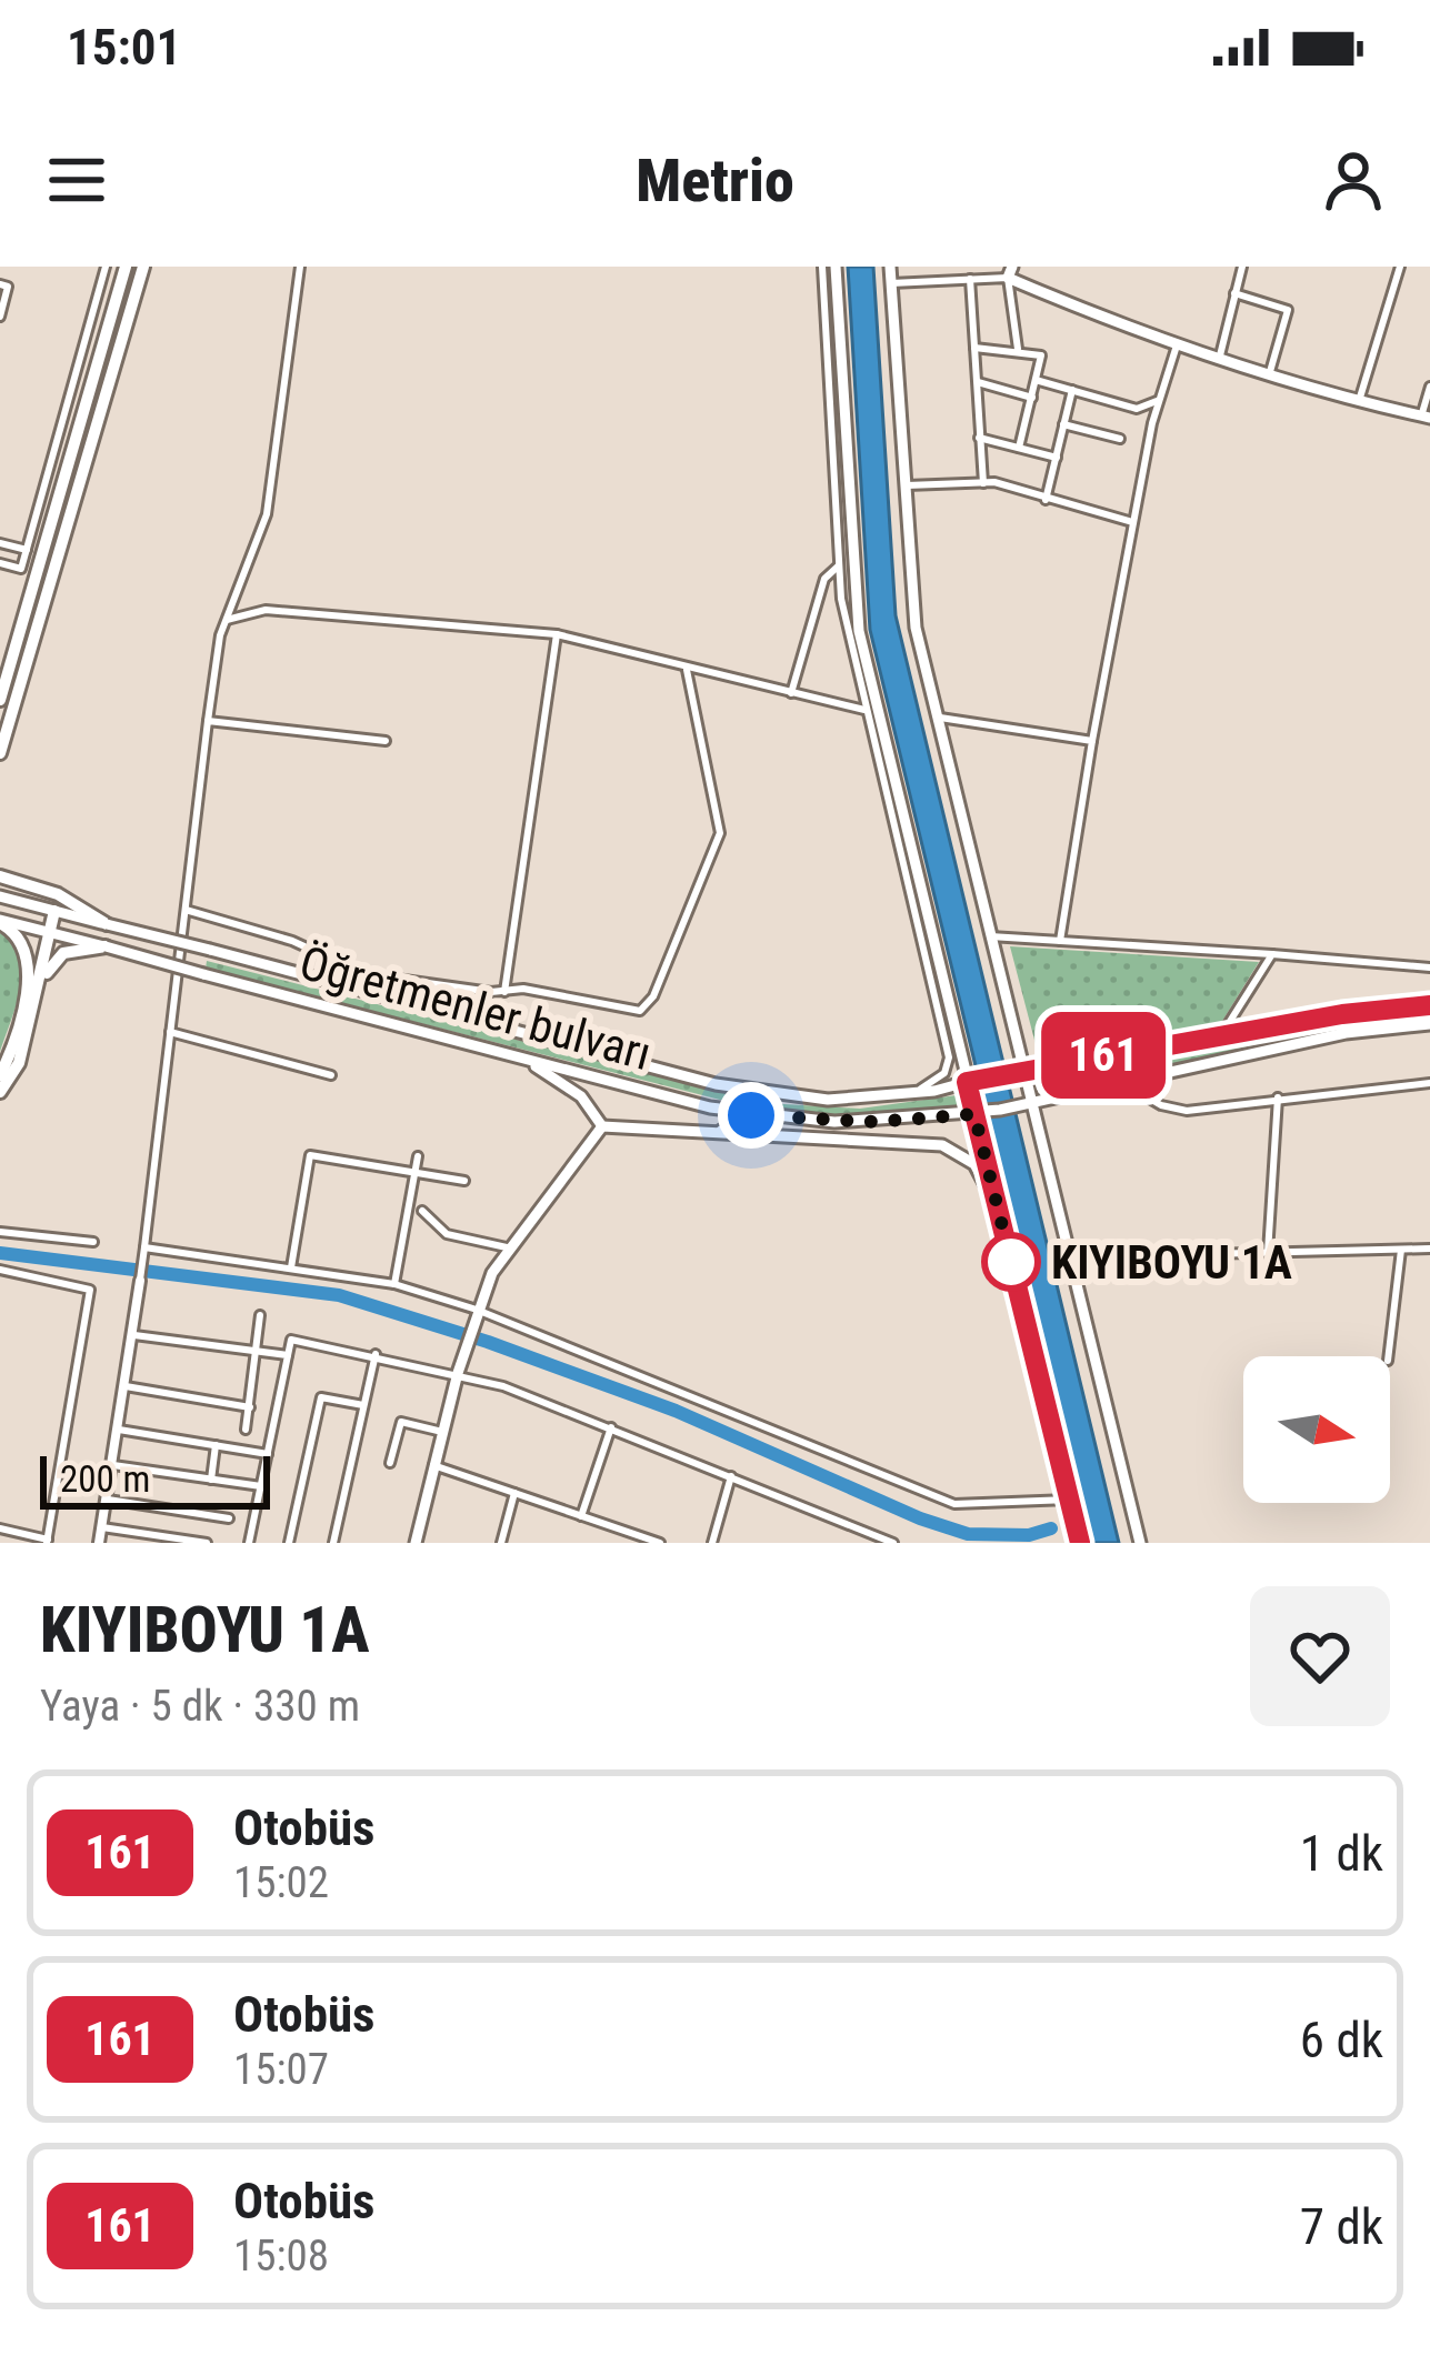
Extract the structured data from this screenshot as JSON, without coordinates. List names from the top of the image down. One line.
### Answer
{"streets":{"main road":["Öğretmenler bulvarı"]},"places":["KIYIBOYU 1A"],"lines":["bus line 161"],"scale_bar":"200 m","north":"right","page":{"status":"15:01","header":"Metrio","on_map":"161","scale":"200 m","heading":["KIYIBOYU 1A","Yaya · 5 dk · 330 m"],"list":[{"mark":"161","name":"Otobüs","note":"15:02","value":"1 dk"},{"mark":"161","name":"Otobüs","note":"15:07","value":"6 dk"},{"mark":"161","name":"Otobüs","note":"15:08","value":"7 dk"}]}}
